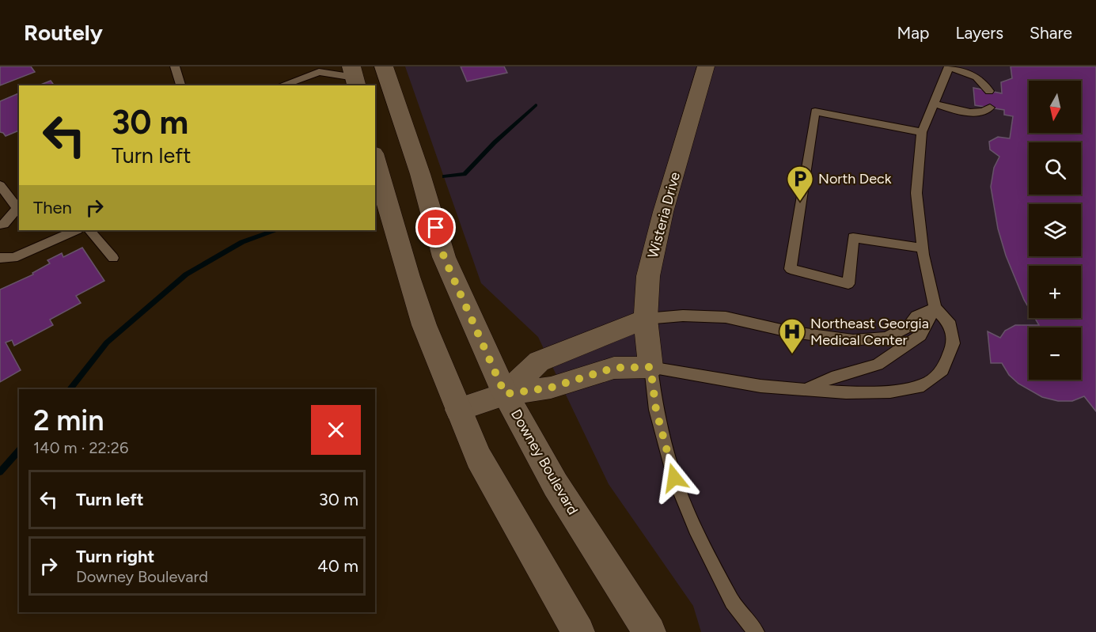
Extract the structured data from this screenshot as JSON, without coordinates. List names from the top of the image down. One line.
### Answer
{"streets":{"main road":["Downey Boulevard"],"street":["Wisteria Drive"]},"places":{"parking":["North Deck"],"hospital":["Northeast Georgia Medical Center"]},"north":"bottom","page":{"header":"Routely","nav":["Map","Layers","Share"],"map_buttons":["+","−"],"turn":["30 m","Turn left"],"then":"Then","heading":["2 min","140 m · 22:26"],"list":[{"name":"Turn left","value":"30 m"},{"name":"Turn right","note":"Downey Boulevard","value":"40 m"}]}}
